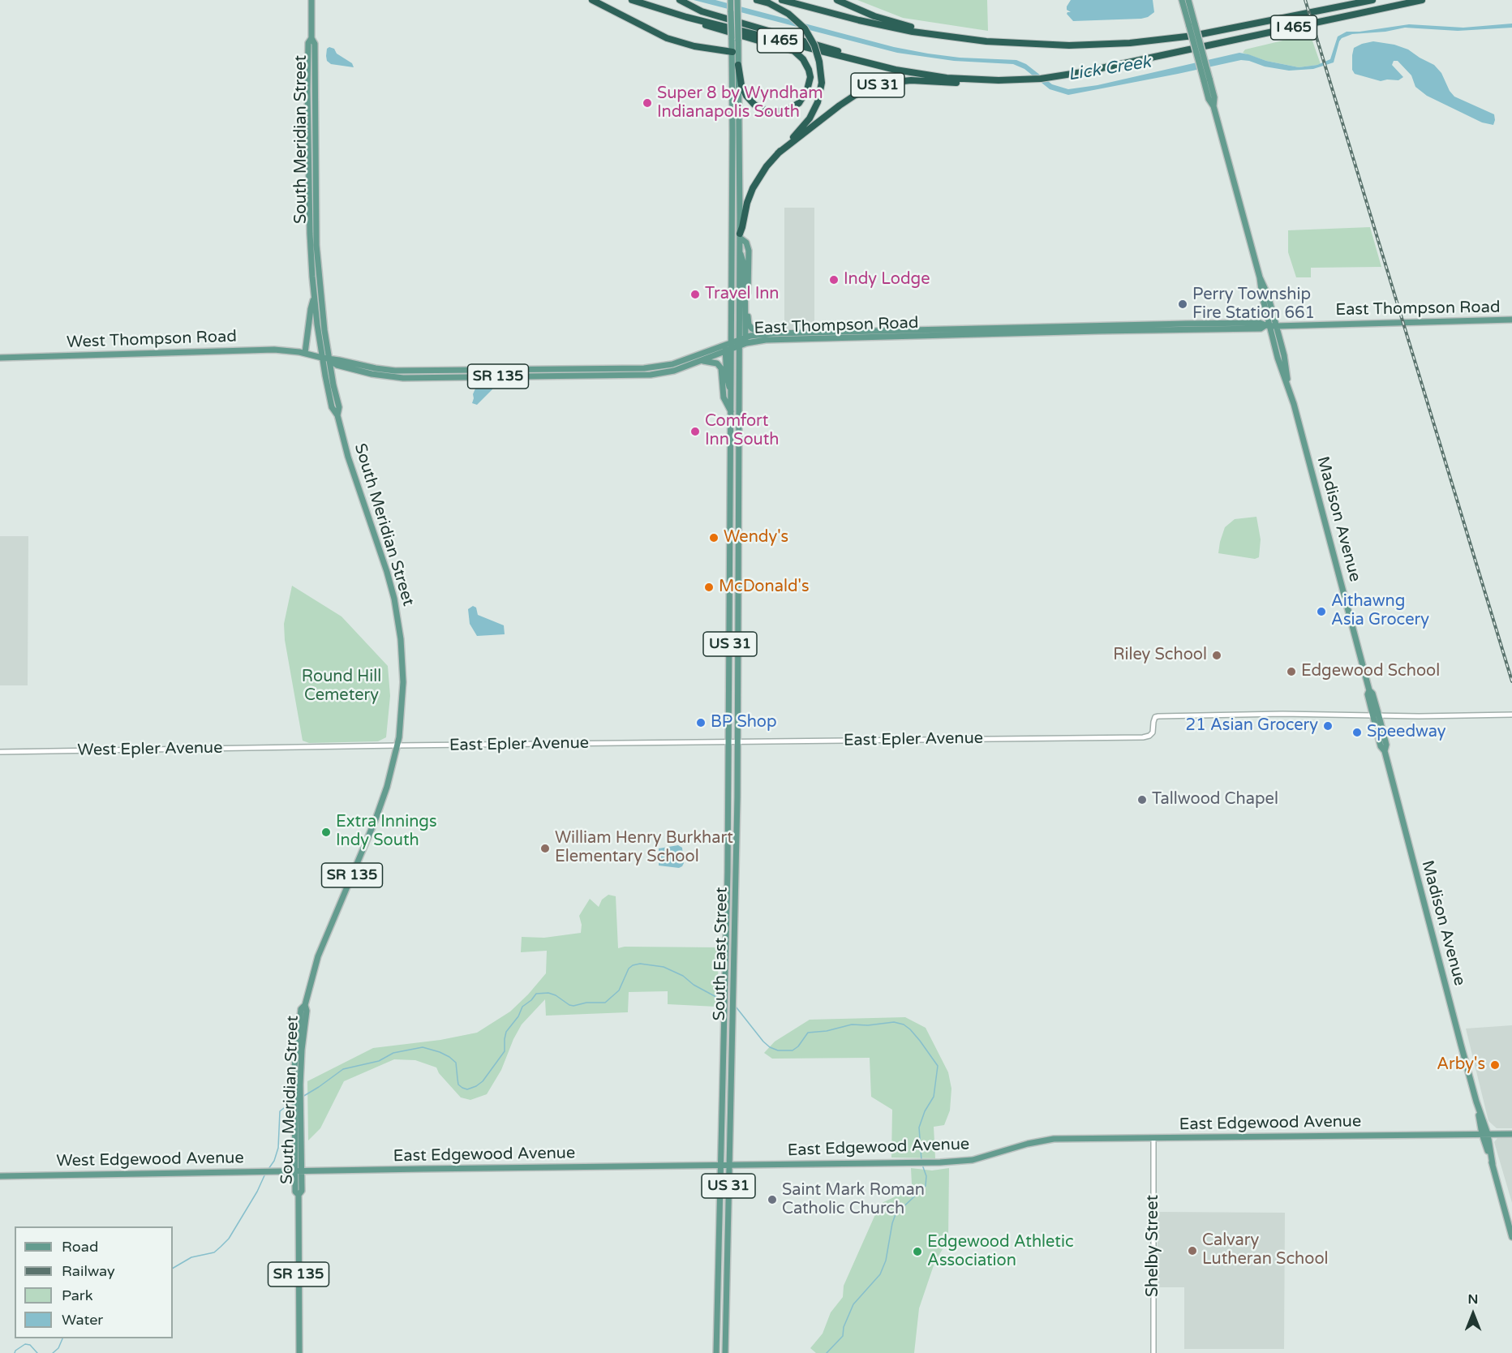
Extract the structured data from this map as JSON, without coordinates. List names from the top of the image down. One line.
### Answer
{"streets":{"highway":["I 465","US 31"],"main road":["South Meridian Street","East Thompson Road","West Thompson Road","SR 135","Madison Avenue","South East Street","East Edgewood Avenue","West Edgewood Avenue"],"street":["East Epler Avenue","West Epler Avenue","Shelby Street"]},"crossings":[["I 465","US 31"],["US 31","South East Street"],["South Meridian Street","East Thompson Road"],["South Meridian Street","West Thompson Road"],["South Meridian Street","East Epler Avenue"],["South Meridian Street","East Edgewood Avenue"],["South Meridian Street","West Edgewood Avenue"],["East Thompson Road","West Thompson Road"],["East Thompson Road","Madison Avenue"],["East Thompson Road","South East Street"],["Madison Avenue","East Epler Avenue"],["Madison Avenue","East Edgewood Avenue"],["East Epler Avenue","West Epler Avenue"],["East Epler Avenue","South East Street"],["South East Street","East Edgewood Avenue"],["East Edgewood Avenue","West Edgewood Avenue"],["East Edgewood Avenue","Shelby Street"]],"water":["Lick Creek"],"parks":["Round Hill Cemetery"],"places":["Super 8 by Wyndham Indianapolis South","Indy Lodge","Travel Inn","Perry Township Fire Station 661","Comfort Inn South","Wendy's","McDonald's","Aithawng Asia Grocery","Riley School","Edgewood School","BP Shop","21 Asian Grocery","Speedway","Tallwood Chapel","Extra Innings Indy South","William Henry Burkhart Elementary School","Arby's","Saint Mark Roman Catholic Church","Calvary Lutheran School","Edgewood Athletic Association"],"legend":["Road","Railway","Park","Water"],"north":"top"}
